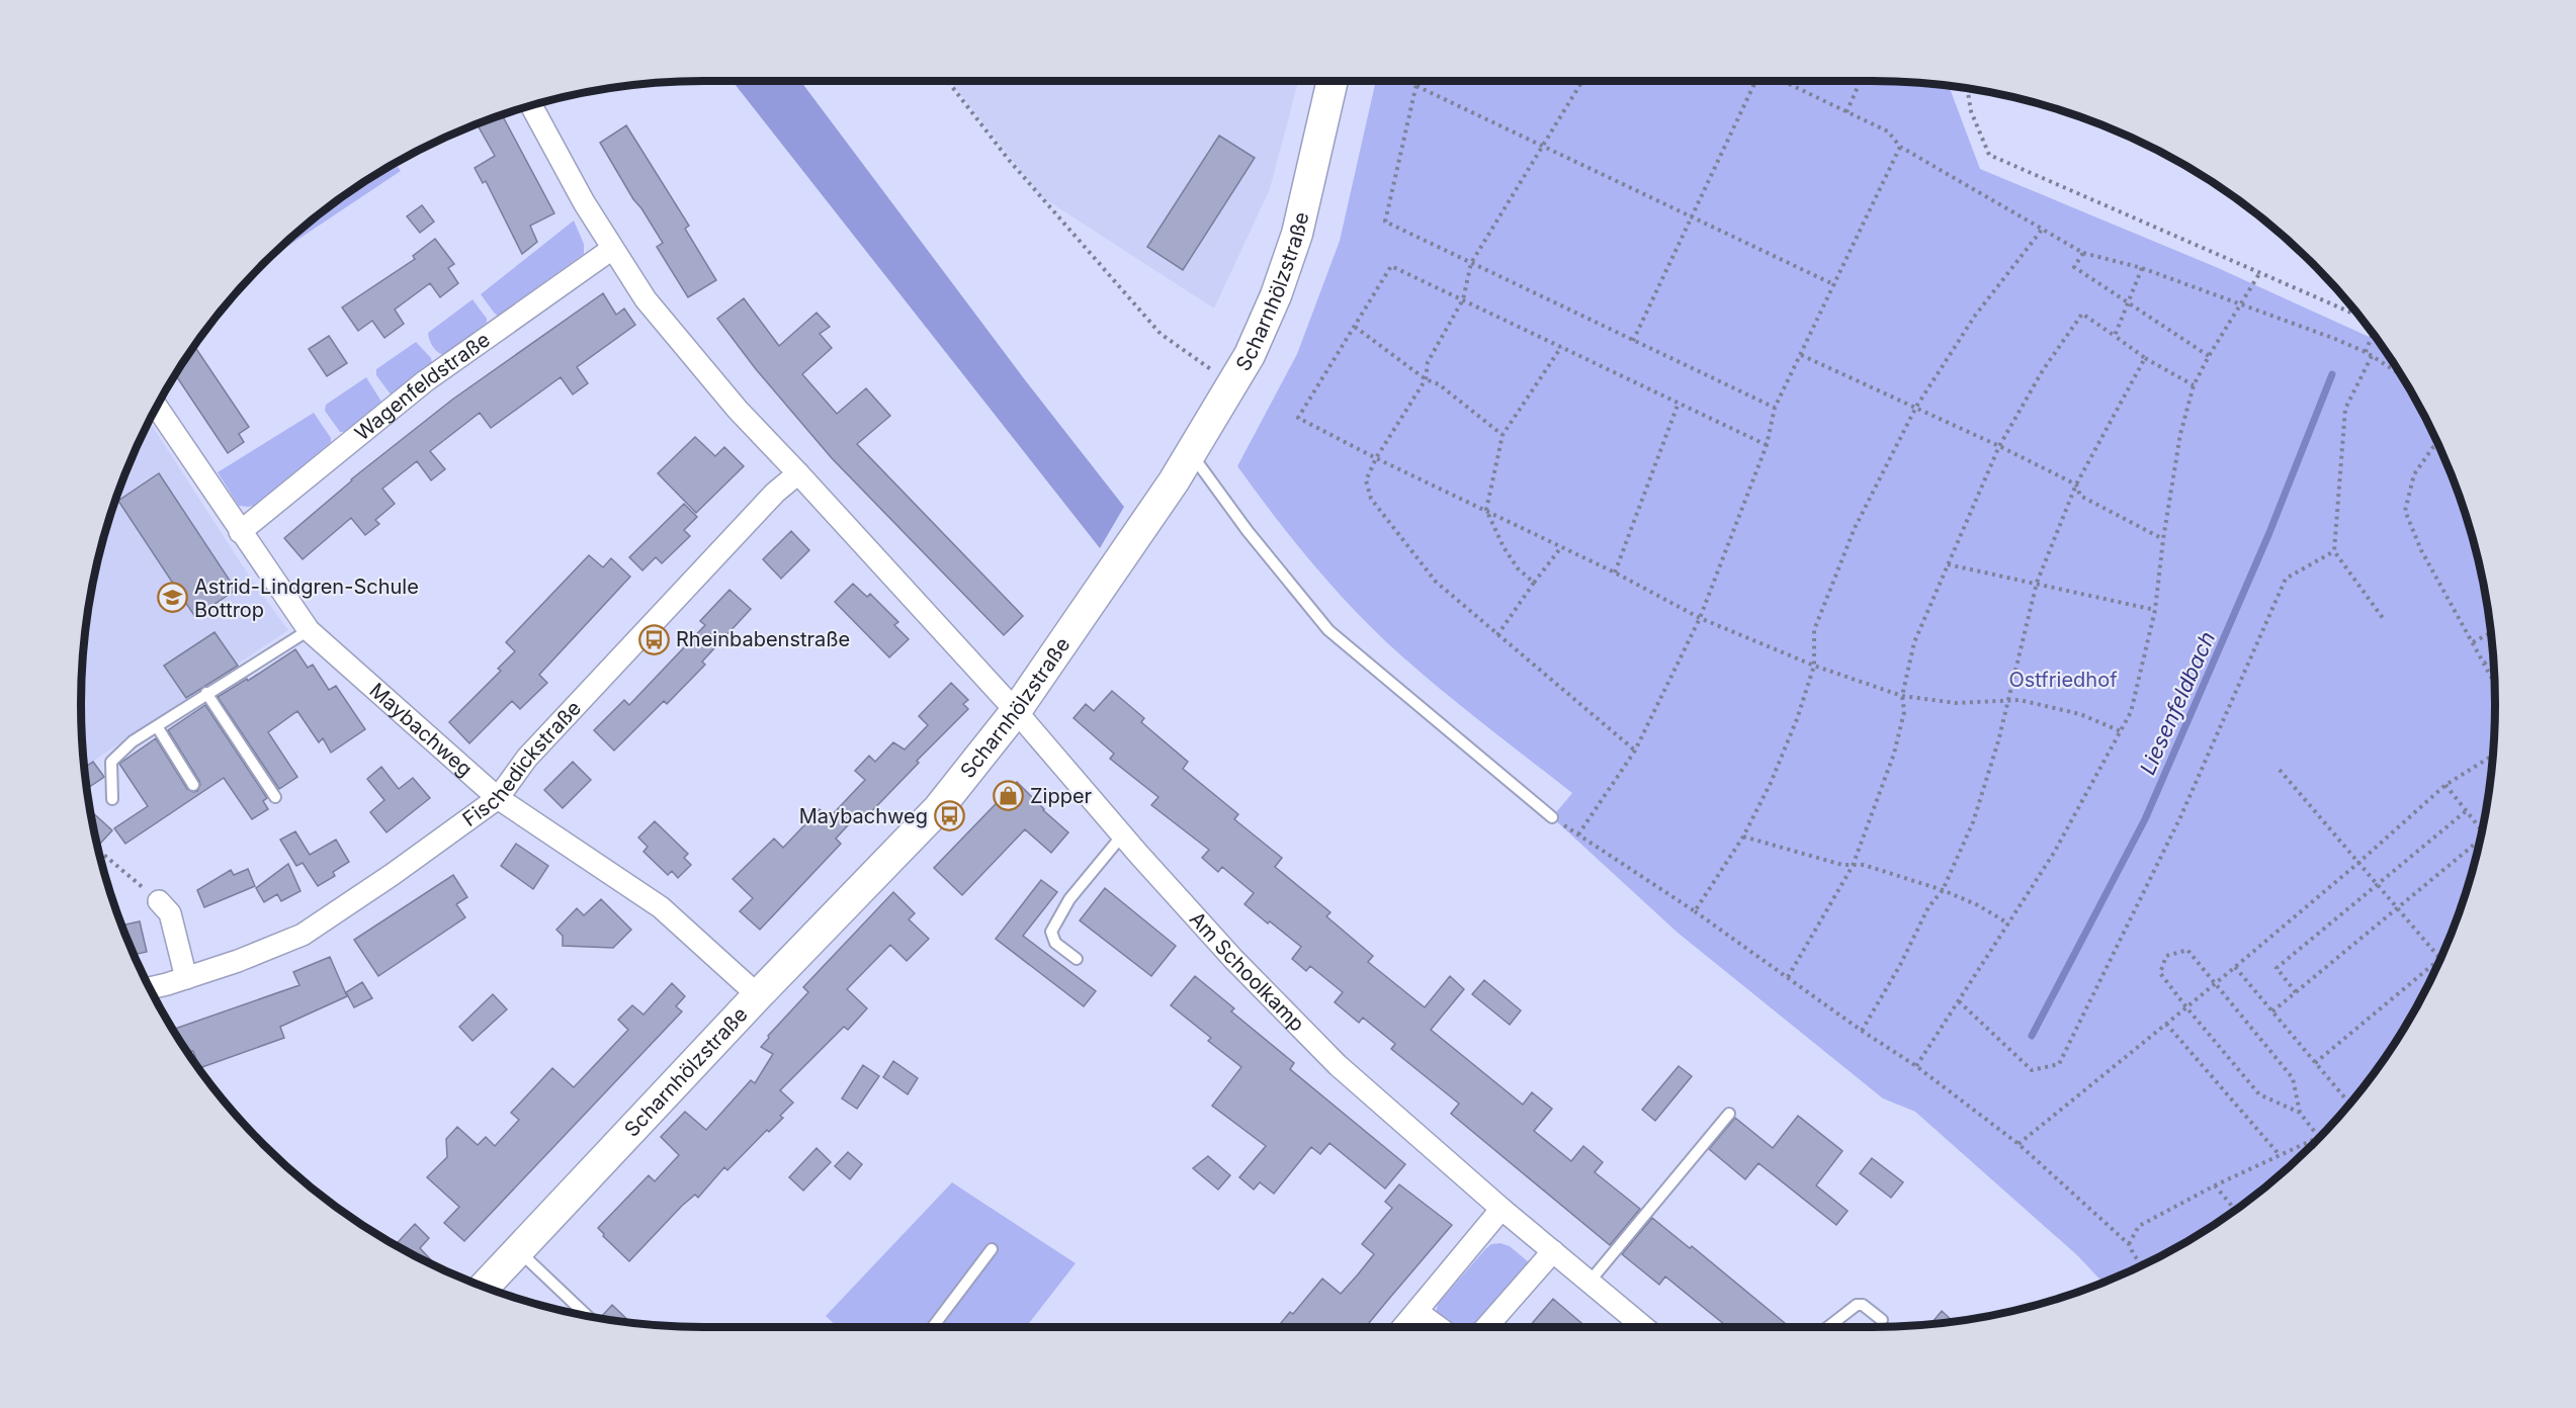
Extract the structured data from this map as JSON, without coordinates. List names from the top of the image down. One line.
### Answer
{"streets":{"main road":["Scharnhölzstraße"],"street":["Wagenfeldstraße","Maybachweg","Fischedickstraße","Am Schoolkamp"]},"crossings":[["Scharnhölzstraße","Maybachweg"],["Scharnhölzstraße","Am Schoolkamp"],["Wagenfeldstraße","Maybachweg"],["Maybachweg","Fischedickstraße"]],"water":["Liesenfeldbach"],"parks":["Ostfriedhof"],"places":{"school or university":["Astrid-Lindgren-Schule Bottrop"],"bus stop":["Rheinbabenstraße","Maybachweg"],"shop":["Zipper"]}}
